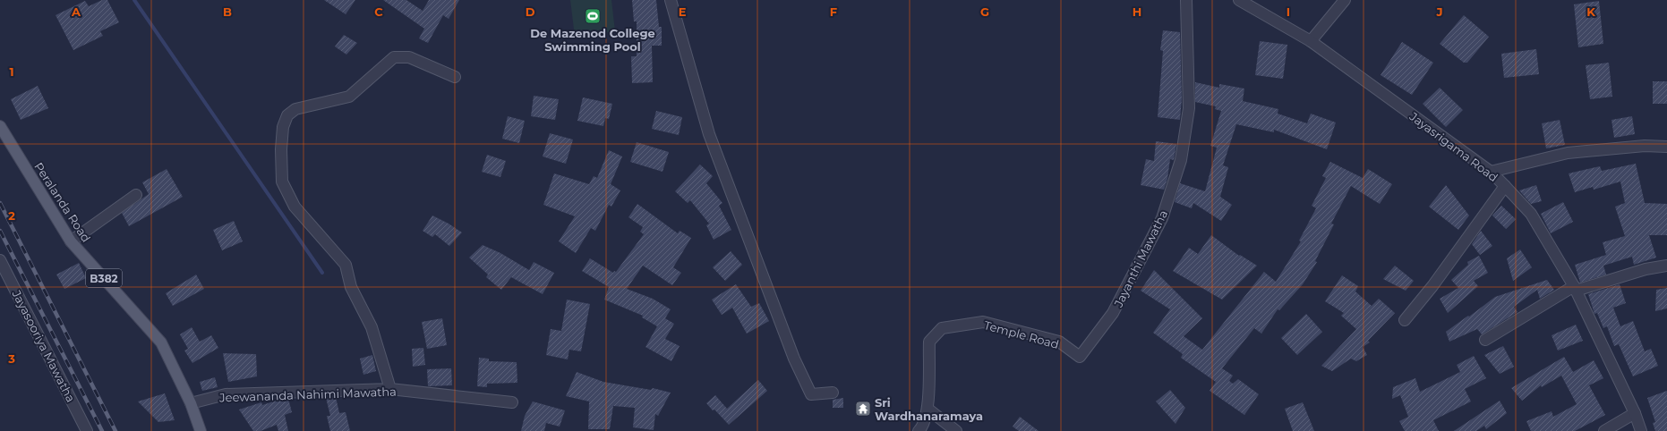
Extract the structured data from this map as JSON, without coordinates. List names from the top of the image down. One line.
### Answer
{"streets":{"main road":["Peralanda Road","B382"],"street":["Jayasrigama Road","Jayanthi Mawatha","Temple Road","Jayasooriya Mawatha","Jeewananda Nahimi Mawatha"]},"crossings":[["Peralanda Road","Jeewananda Nahimi Mawatha"],["Jayanthi Mawatha","Temple Road"]],"places":{"sports":["De Mazenod College Swimming Pool"],"temple":["Sri Wardhanaramaya"]},"grid":{"columns":["A","B","C","D","E","F","G","H","I","J","K"],"rows":["1","2","3"]}}
